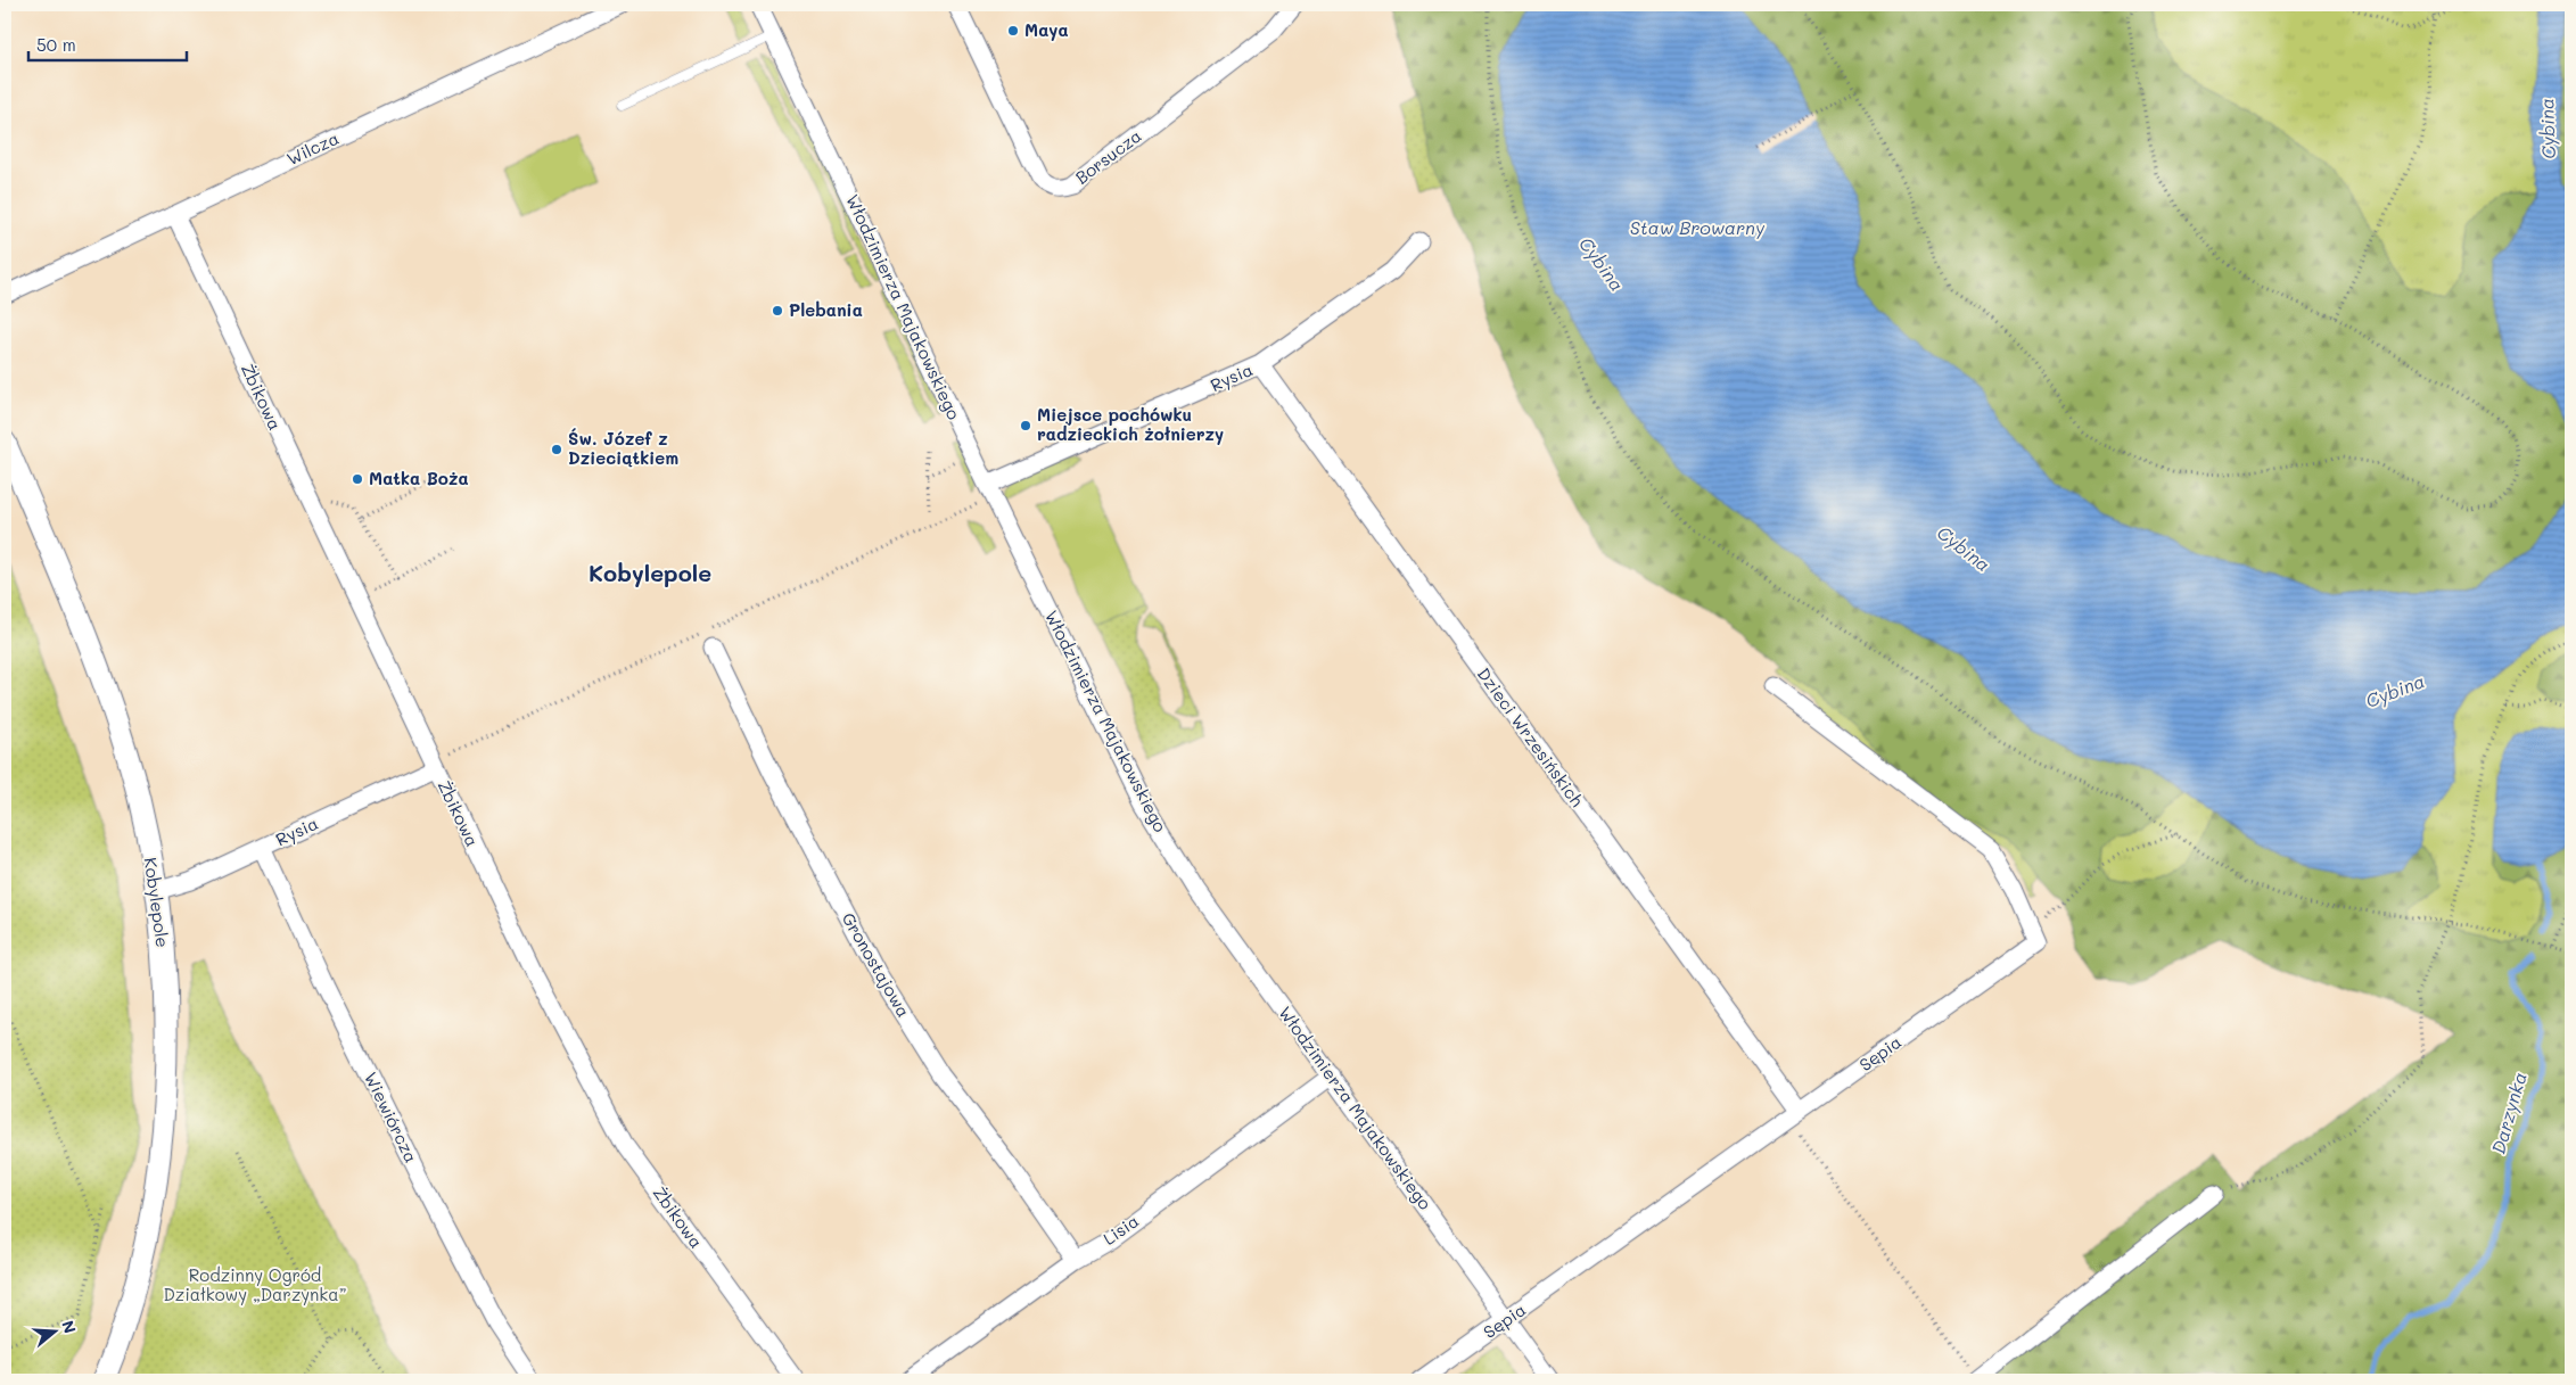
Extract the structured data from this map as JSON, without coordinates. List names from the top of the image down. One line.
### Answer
{"streets":{"street":["Wilcza","Borsucza","Włodzimierza Majakowskiego","Rysia","Żbikowa","Dzieci Wrzesińskich","Kobylepole","Gronostajowa","Sępia","Wiewiórcza","Lisia"]},"crossings":[["Wilcza","Żbikowa"],["Włodzimierza Majakowskiego","Rysia"],["Włodzimierza Majakowskiego","Sępia"],["Włodzimierza Majakowskiego","Lisia"],["Rysia","Żbikowa"],["Rysia","Dzieci Wrzesińskich"],["Rysia","Kobylepole"],["Rysia","Wiewiórcza"],["Dzieci Wrzesińskich","Sępia"],["Gronostajowa","Lisia"]],"districts":["Kobylepole"],"water":["Cybina","Staw Browarny","Darzynka"],"parks":["Rodzinny Ogród Działkowy „Darzynka”"],"places":["Maya","Plebania","Miejsce pochówku radzieckich żołnierzy","Św. Józef z Dzieciątkiem","Matka Boża"],"scale_bar":"50 m","north":"right"}
